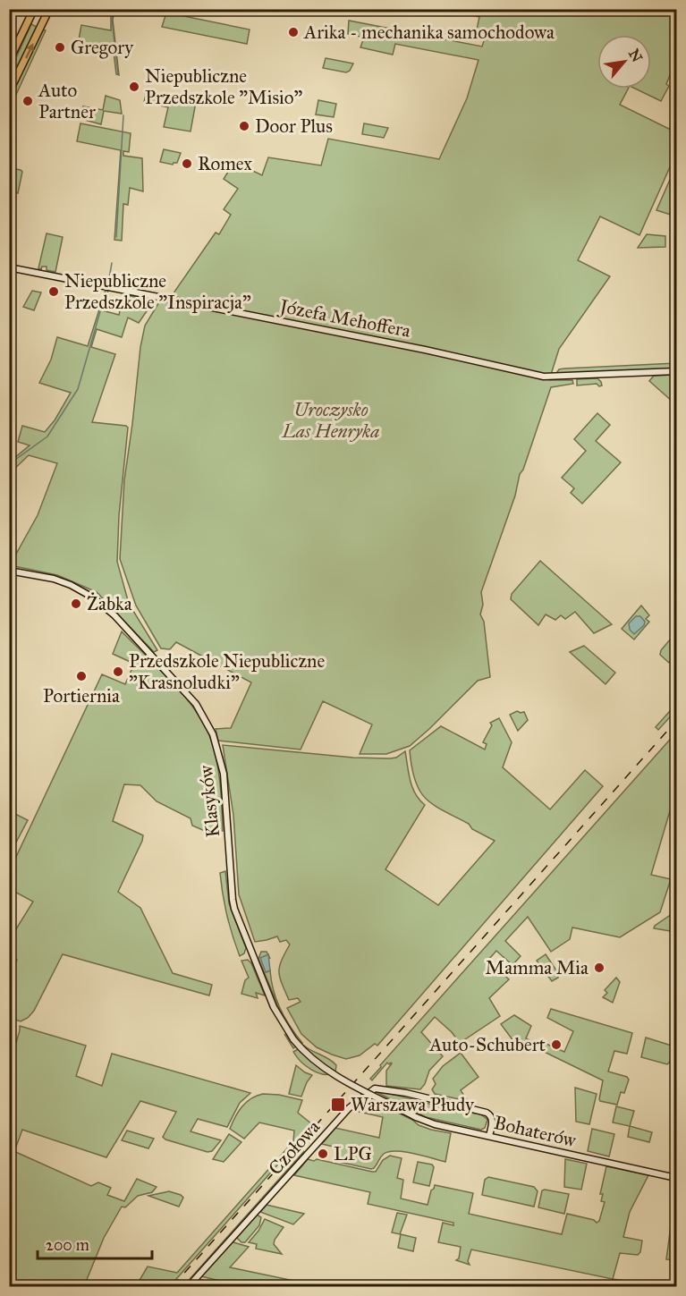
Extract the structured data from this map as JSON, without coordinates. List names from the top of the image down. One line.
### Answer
{"streets":{"street":["Józefa Mehoffera","Klasyków","Bohaterów","Czołowa"]},"crossings":[["Klasyków","Bohaterów"],["Bohaterów","Czołowa"]],"parks":["Uroczysko Las Henryka"],"places":{"other":["Arika - mechanika samochodowa","Gregory","Niepubliczne Przedszkole \"Misio\"","Auto Partner","Door Plus","Romex","Niepubliczne Przedszkole \"Inspiracja\"","Żabka","Przedszkole Niepubliczne \"Krasnoludki\"","Portiernia","Mamma Mia","Auto-Schubert","LPG"],"transit":["Warszawa Płudy"]},"scale_bar":"200 m","north":"top right"}
